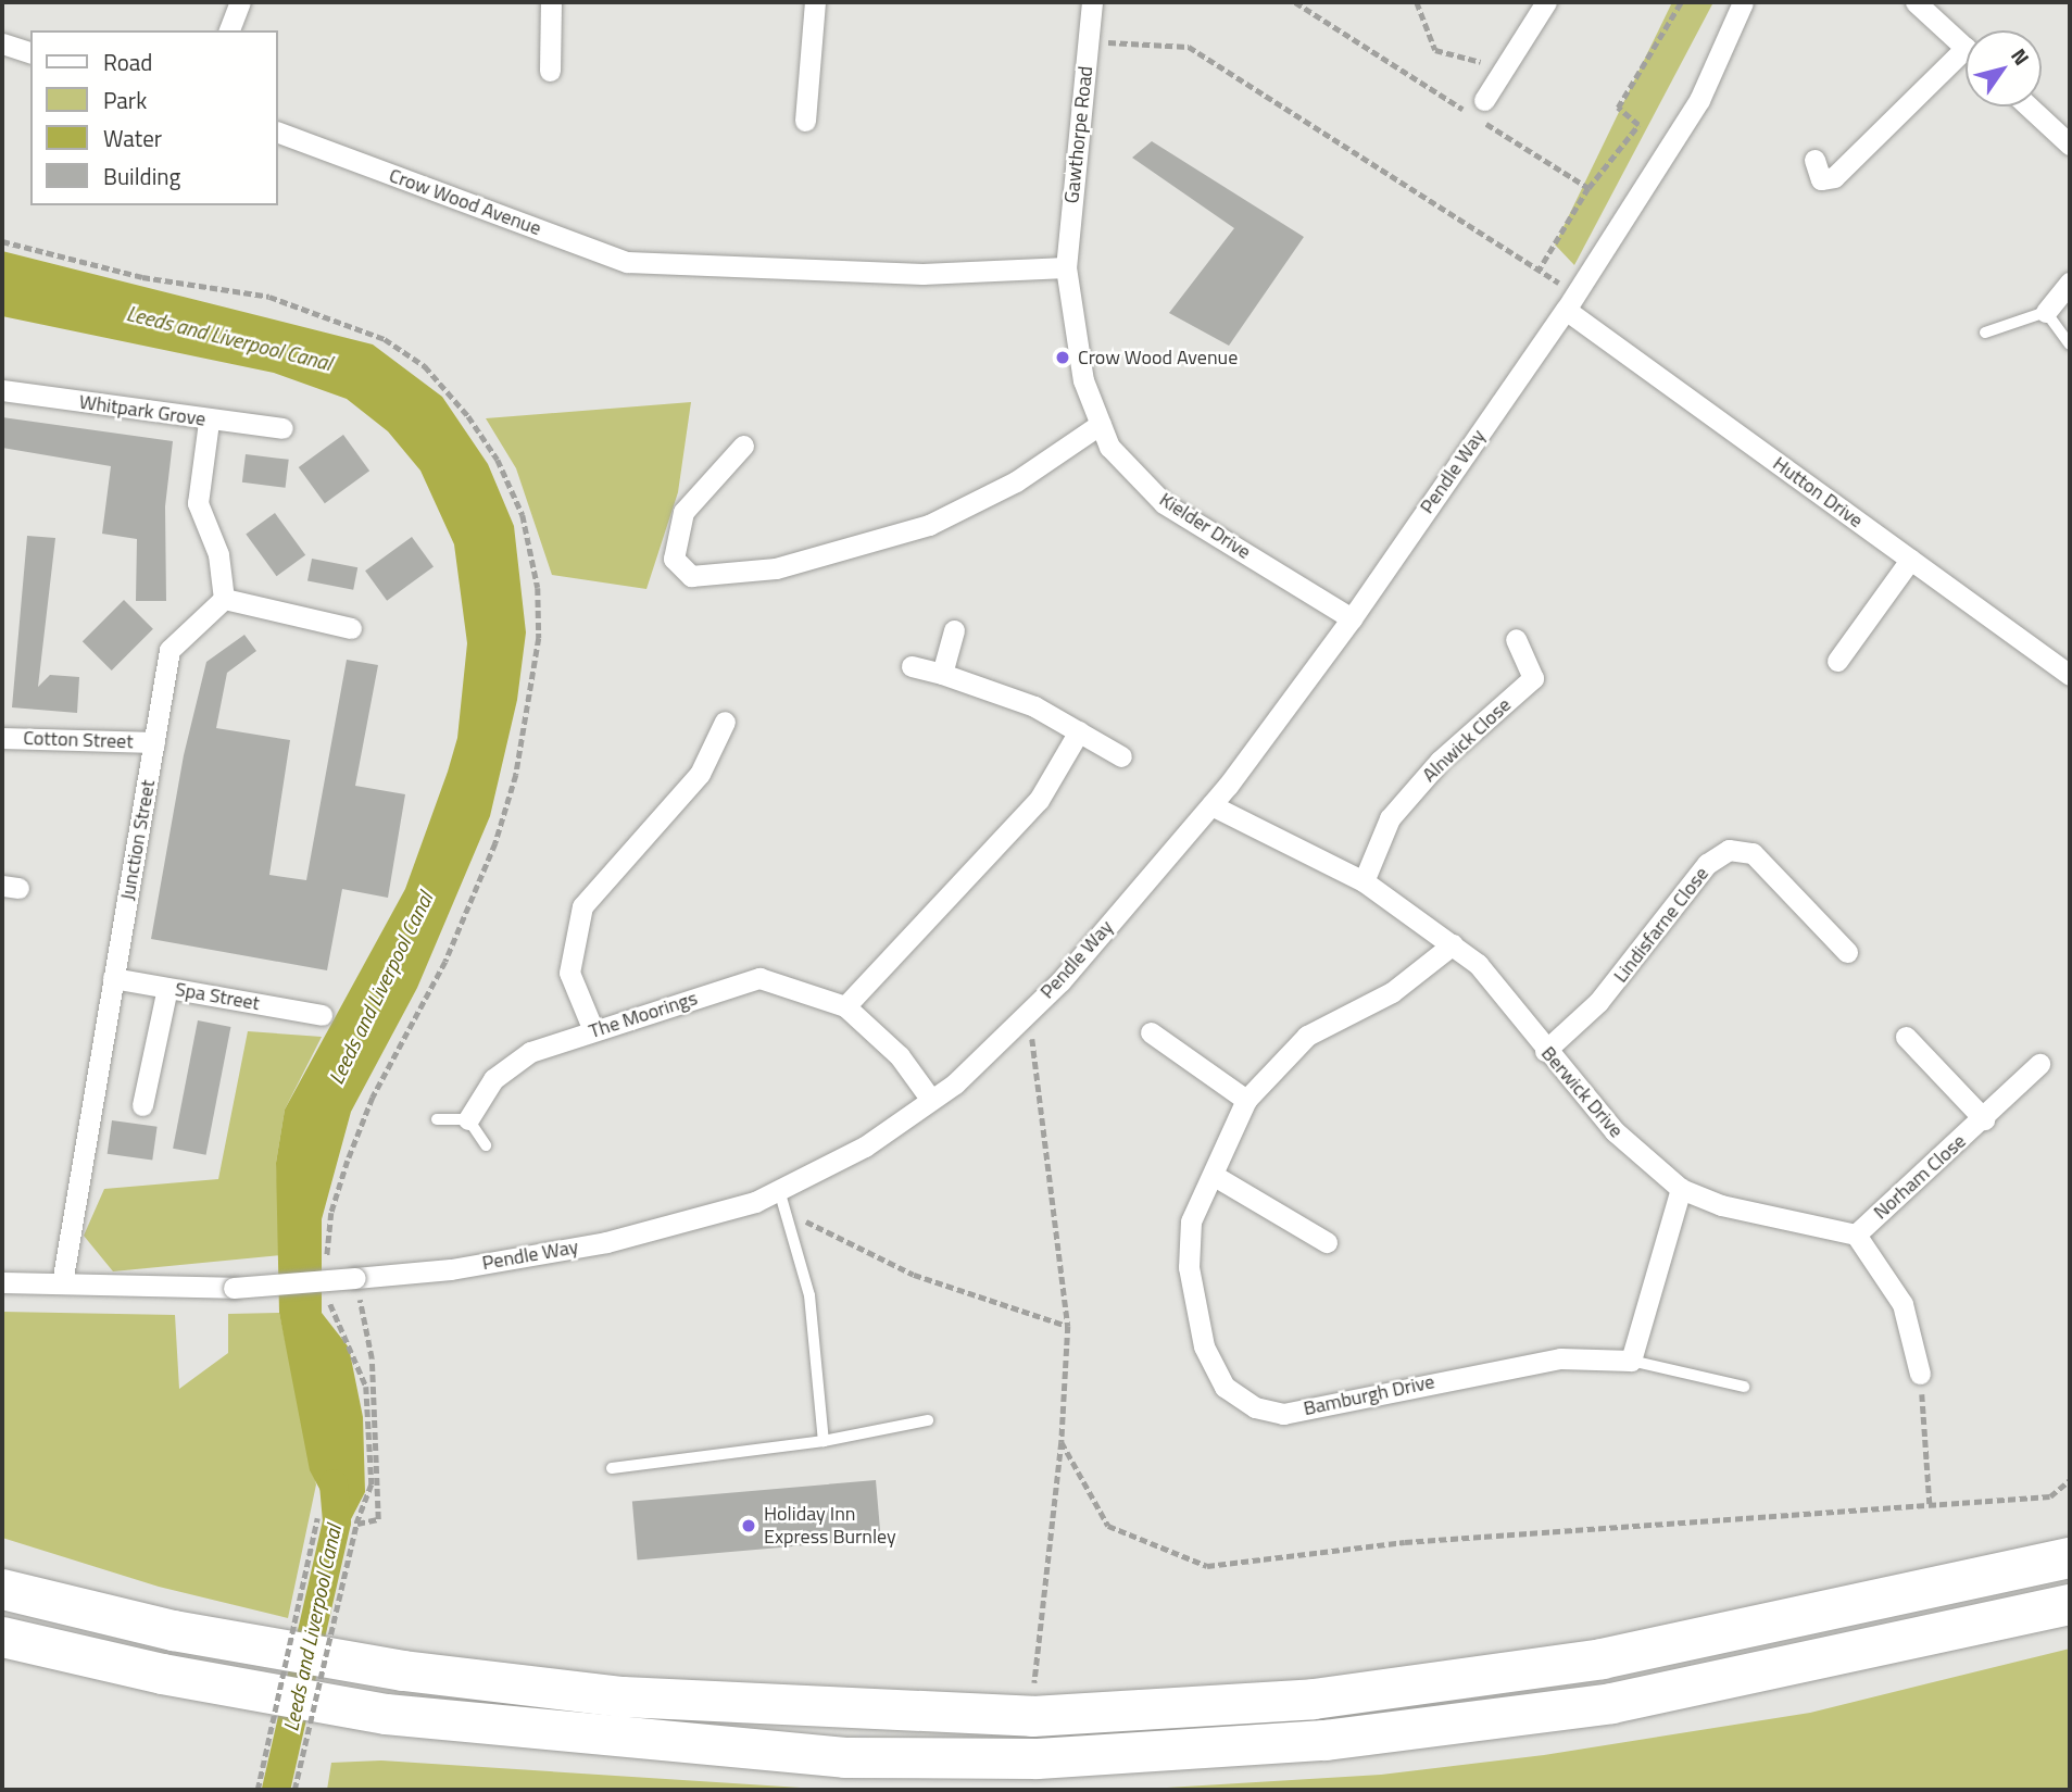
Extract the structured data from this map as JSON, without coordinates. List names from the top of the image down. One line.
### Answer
{"streets":{"street":["Gawthorpe Road","Crow Wood Avenue","Whitpark Grove","Pendle Way","Hutton Drive","Kielder Drive","Cotton Street","Alnwick Close","Junction Street","Lindisfarne Close","Spa Street","The Moorings","Berwick Drive","Norham Close","Bamburgh Drive"]},"crossings":[["Gawthorpe Road","Crow Wood Avenue"],["Gawthorpe Road","Kielder Drive"],["Crow Wood Avenue","Kielder Drive"],["Pendle Way","Hutton Drive"],["Pendle Way","Kielder Drive"],["Pendle Way","Junction Street"],["Pendle Way","The Moorings"],["Pendle Way","Berwick Drive"],["Cotton Street","Junction Street"],["Alnwick Close","Berwick Drive"],["Junction Street","Spa Street"],["Lindisfarne Close","Berwick Drive"],["Berwick Drive","Norham Close"],["Berwick Drive","Bamburgh Drive"]],"water":["Leeds and Liverpool Canal"],"places":["Crow Wood Avenue","Holiday Inn Express Burnley"],"legend":["Road","Park","Water","Building"],"north":"top right"}
